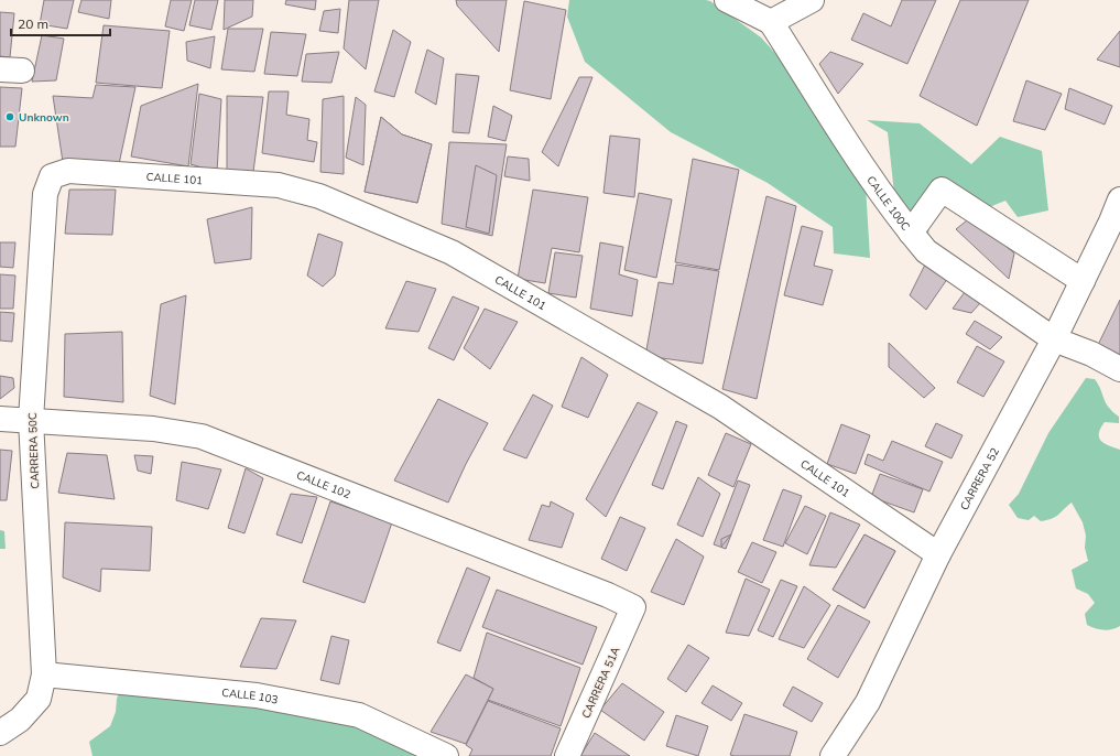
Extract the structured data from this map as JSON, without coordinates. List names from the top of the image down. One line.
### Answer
{"streets":{"street":["CALLE 101","CALLE 100C","CARRERA 50C","CARRERA 52","CALLE 102","CARRERA 51A","CALLE 103"]},"crossings":[["CALLE 101","CARRERA 50C"],["CALLE 101","CARRERA 52"],["CALLE 100C","CARRERA 52"],["CARRERA 50C","CALLE 102"],["CARRERA 50C","CALLE 103"],["CALLE 102","CARRERA 51A"]],"places":["Unknown"],"scale_bar":"20 m"}
